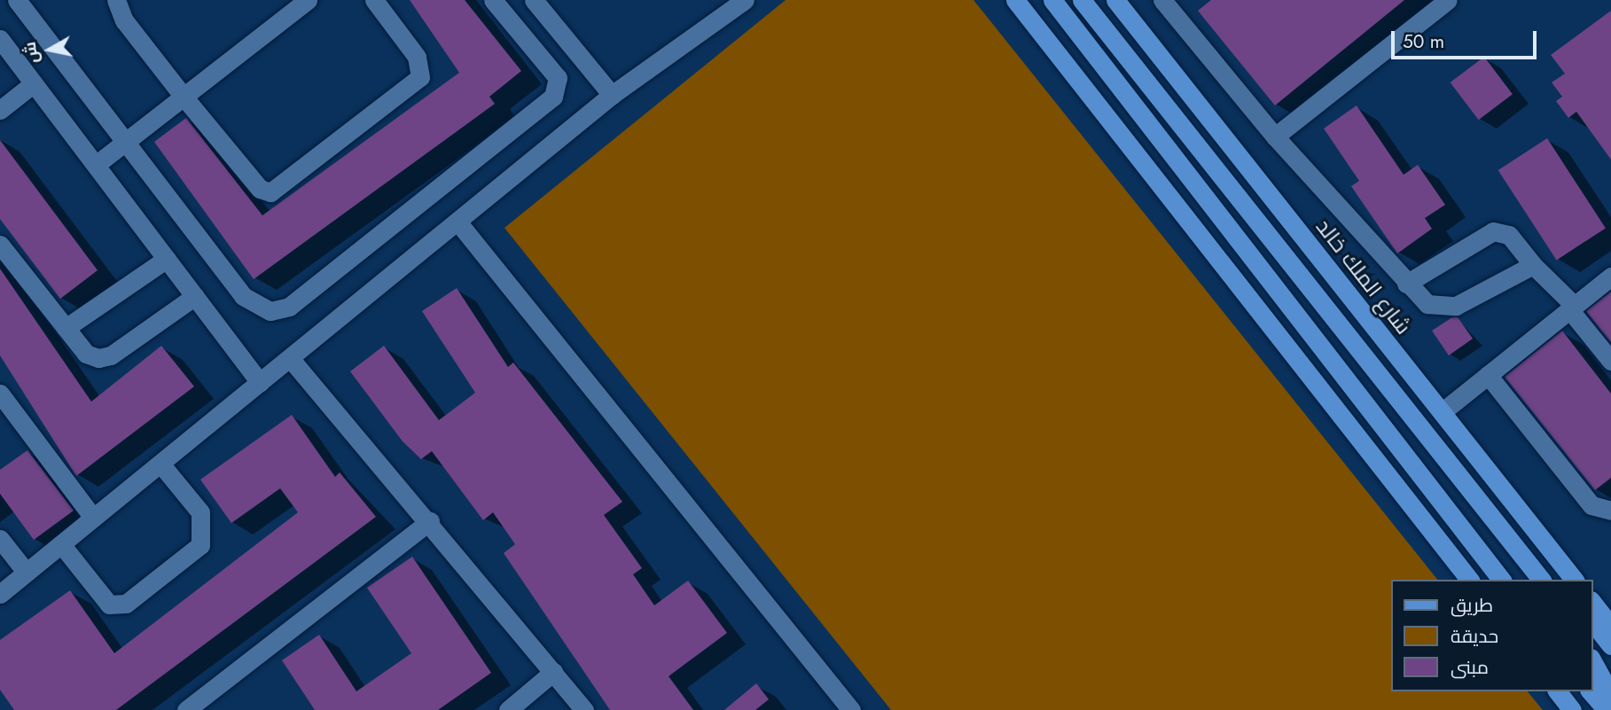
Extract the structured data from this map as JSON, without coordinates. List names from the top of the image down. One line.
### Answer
{"streets":{"main road":["شارع الملك خالد"]},"legend":["طريق","حديقة","مبنى"],"scale_bar":"50 m","north":"left"}
